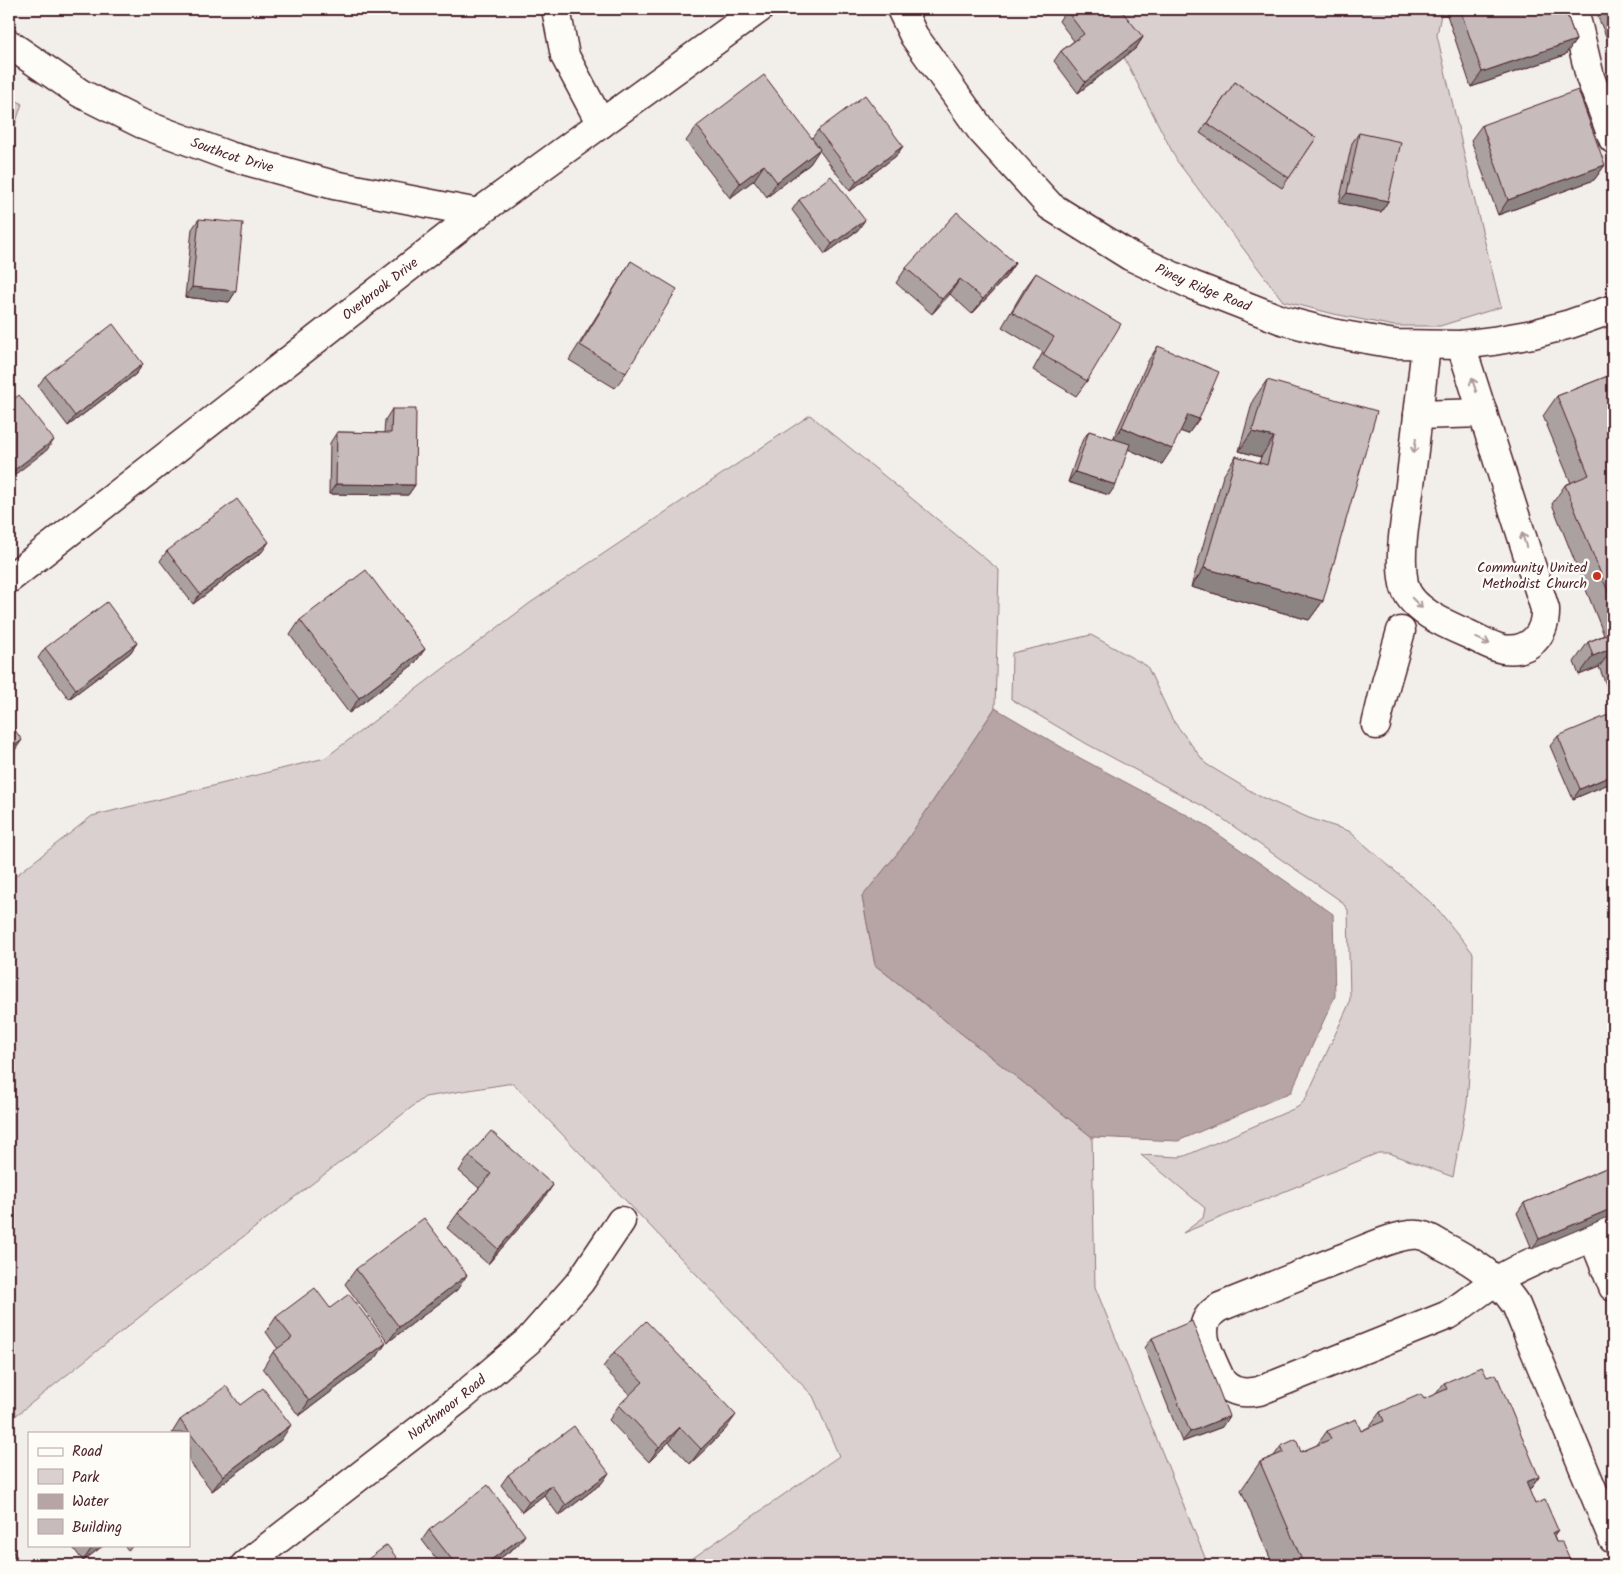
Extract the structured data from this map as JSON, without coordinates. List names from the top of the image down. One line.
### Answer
{"streets":{"street":["Southcot Drive","Piney Ridge Road","Overbrook Drive","Northmoor Road"]},"crossings":[["Southcot Drive","Overbrook Drive"]],"places":["Community United Methodist Church"],"legend":["Road","Park","Water","Building"]}
